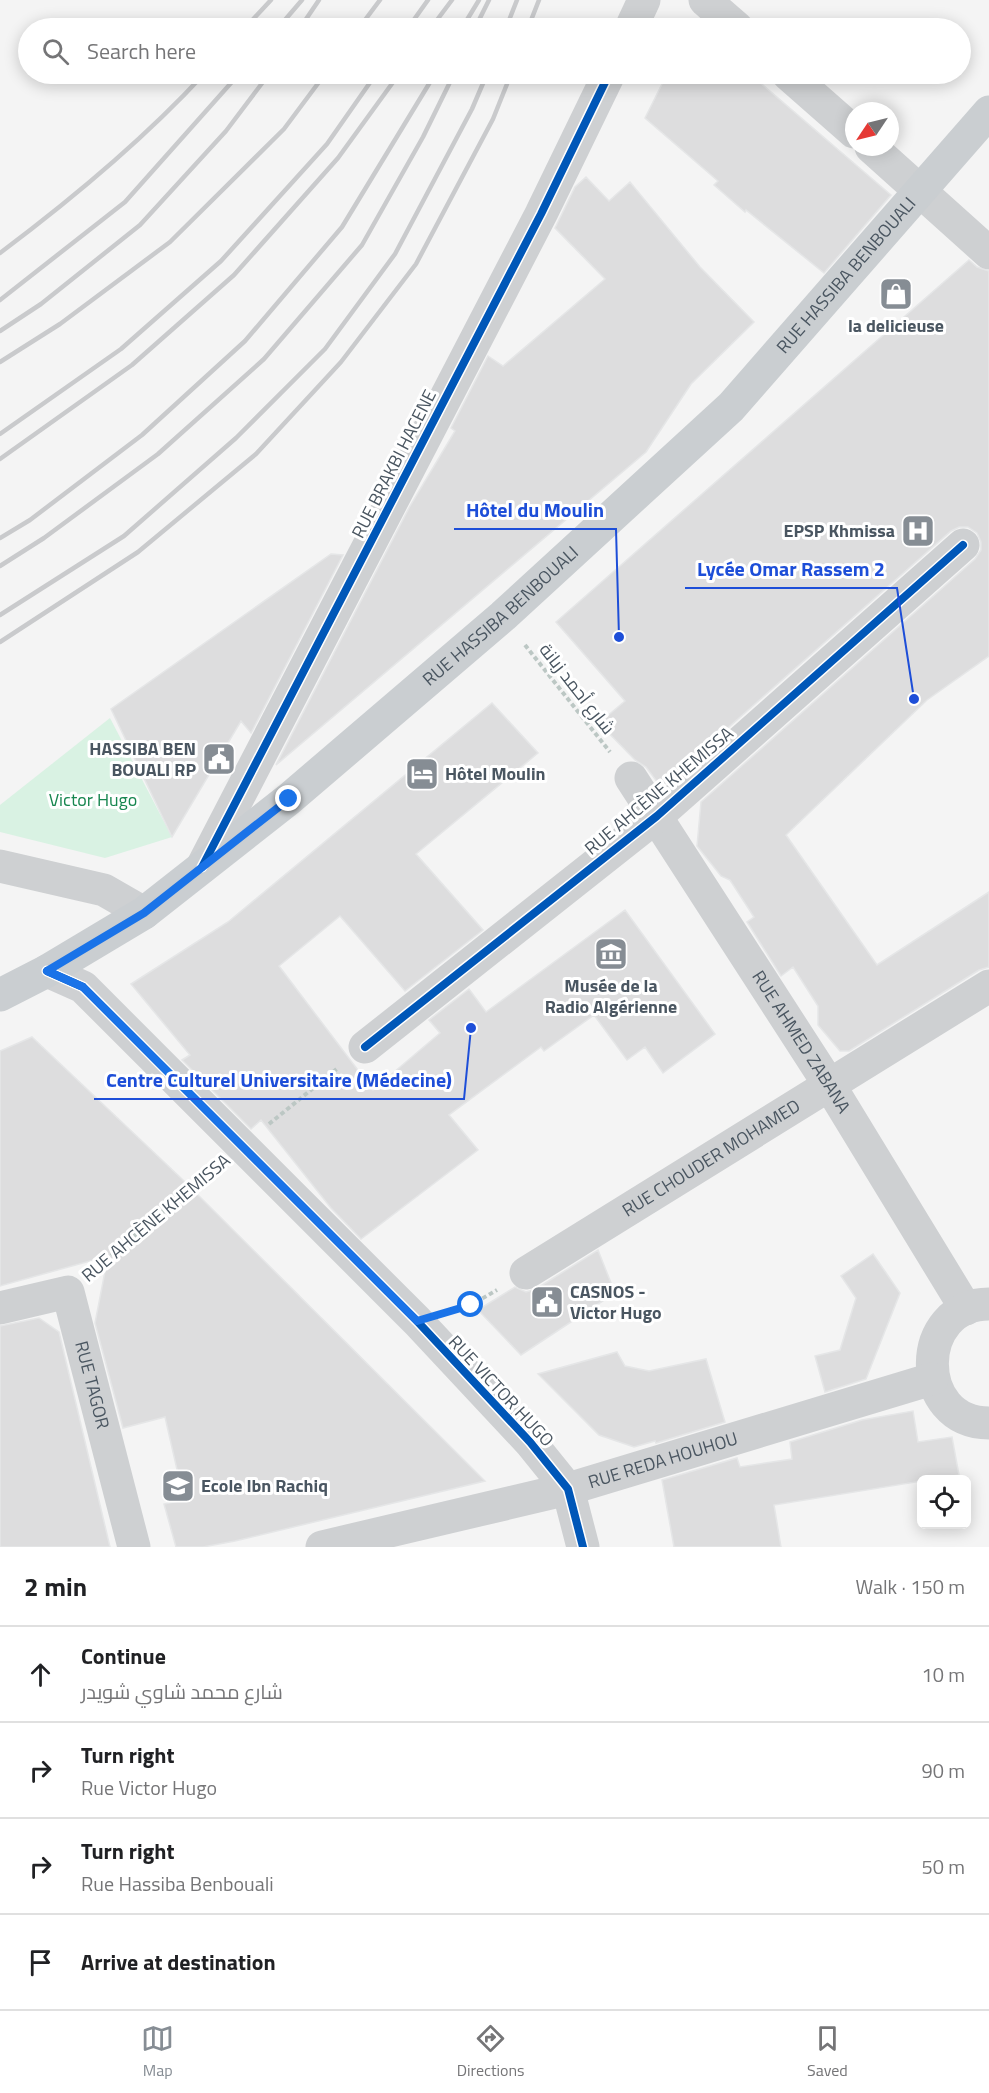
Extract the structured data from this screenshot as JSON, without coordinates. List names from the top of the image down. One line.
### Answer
{"streets":{"main road":["RUE HASSIBA BENBOUALI"],"street":["RUE BRAKBI HACENE","RUE AHCÈNE KHEMISSA","RUE AHMED ZABANA","RUE CHOUDER MOHAMED","RUE TAGOR","RUE VICTOR HUGO","RUE REDA HOUHOU"],"path":["شارع أحمد زبانة"]},"crossings":[["RUE HASSIBA BENBOUALI","RUE BRAKBI HACENE"],["RUE HASSIBA BENBOUALI","شارع أحمد زبانة"],["RUE HASSIBA BENBOUALI","RUE VICTOR HUGO"],["شارع أحمد زبانة","RUE AHMED ZABANA"],["RUE AHCÈNE KHEMISSA","RUE AHMED ZABANA"],["RUE AHCÈNE KHEMISSA","RUE TAGOR"],["RUE AHCÈNE KHEMISSA","RUE VICTOR HUGO"],["RUE AHMED ZABANA","RUE CHOUDER MOHAMED"],["RUE VICTOR HUGO","RUE REDA HOUHOU"]],"parks":["Victor Hugo"],"places":{"shop":["la delicieuse"],"hospital":["EPSP Khmissa"],"other":["Hôtel du Moulin","Lycée Omar Rassem 2","Centre Culturel Universitaire (Médecine)"],"public building":["HASSIBA BEN BOUALI RP","CASNOS - Victor Hugo"],"hotel":["Hôtel Moulin"],"museum":["Musée de la Radio Algérienne"],"school or university":["Ecole Ibn Rachiq"]},"north":"bottom left","page":{"search":"Search here","heading":["2 min","Walk · 150 m"],"list":[["Continue","شارع محمد شاوي شويدر","10 m"],["Turn right","Rue Victor Hugo","90 m"],["Turn right","Rue Hassiba Benbouali","50 m"],"Arrive at destination"],"nav":["Map","Directions","Saved"]}}
